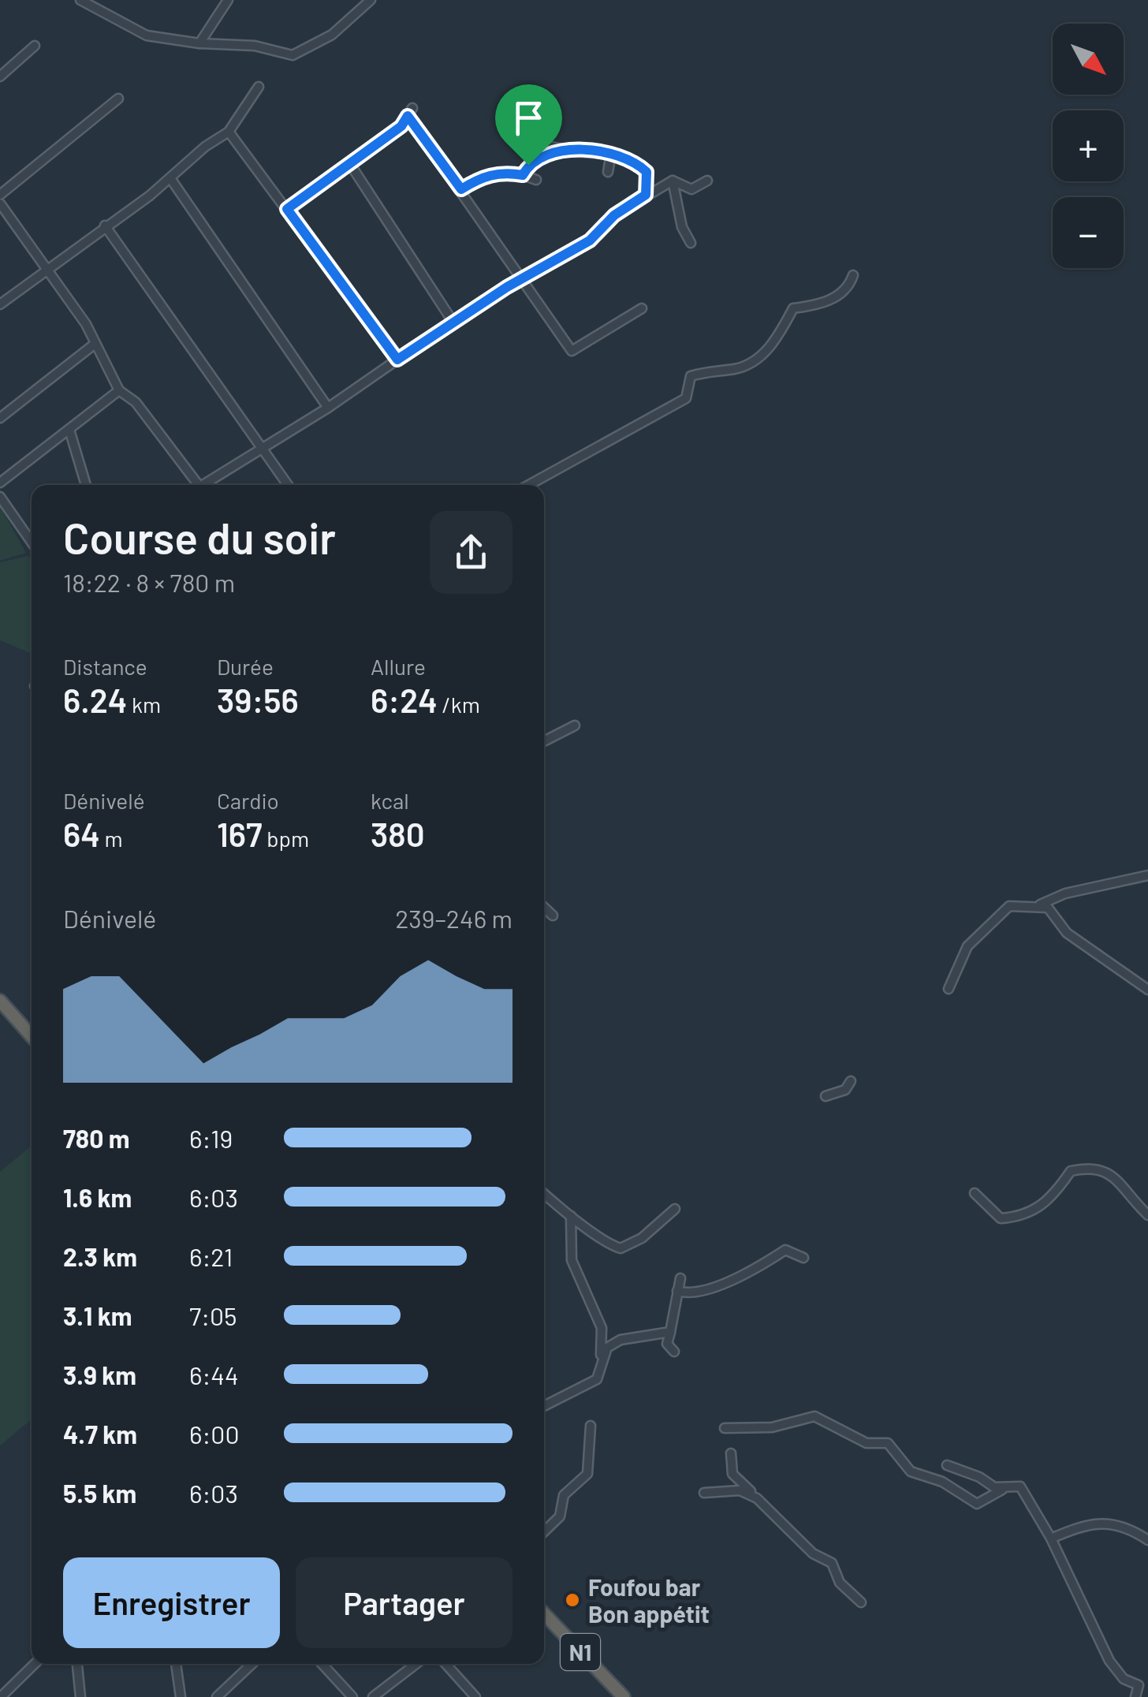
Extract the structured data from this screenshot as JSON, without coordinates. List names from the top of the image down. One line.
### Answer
{"streets":{"highway":["N1"]},"places":["Foufou bar Bon appétit"],"north":"bottom right","page":{"map_buttons":["+","−"],"heading":["Course du soir","18:22 · 8 × 780 m"],"stats":[["Distance","6.24 km"],["Durée","39:56"],["Allure","6:24 /km"],["Dénivelé","64 m"],["Cardio","167 bpm"],["kcal","380"]],"chart":["Dénivelé","239–246 m"],"list":[{"name":"780 m","note":"6:19"},{"name":"1.6 km","note":"6:03"},{"name":"2.3 km","note":"6:21"},{"name":"3.1 km","note":"7:05"},{"name":"3.9 km","note":"6:44"},{"name":"4.7 km","note":"6:00"},{"name":"5.5 km","note":"6:03"}],"buttons":["Enregistrer","Partager"]}}
